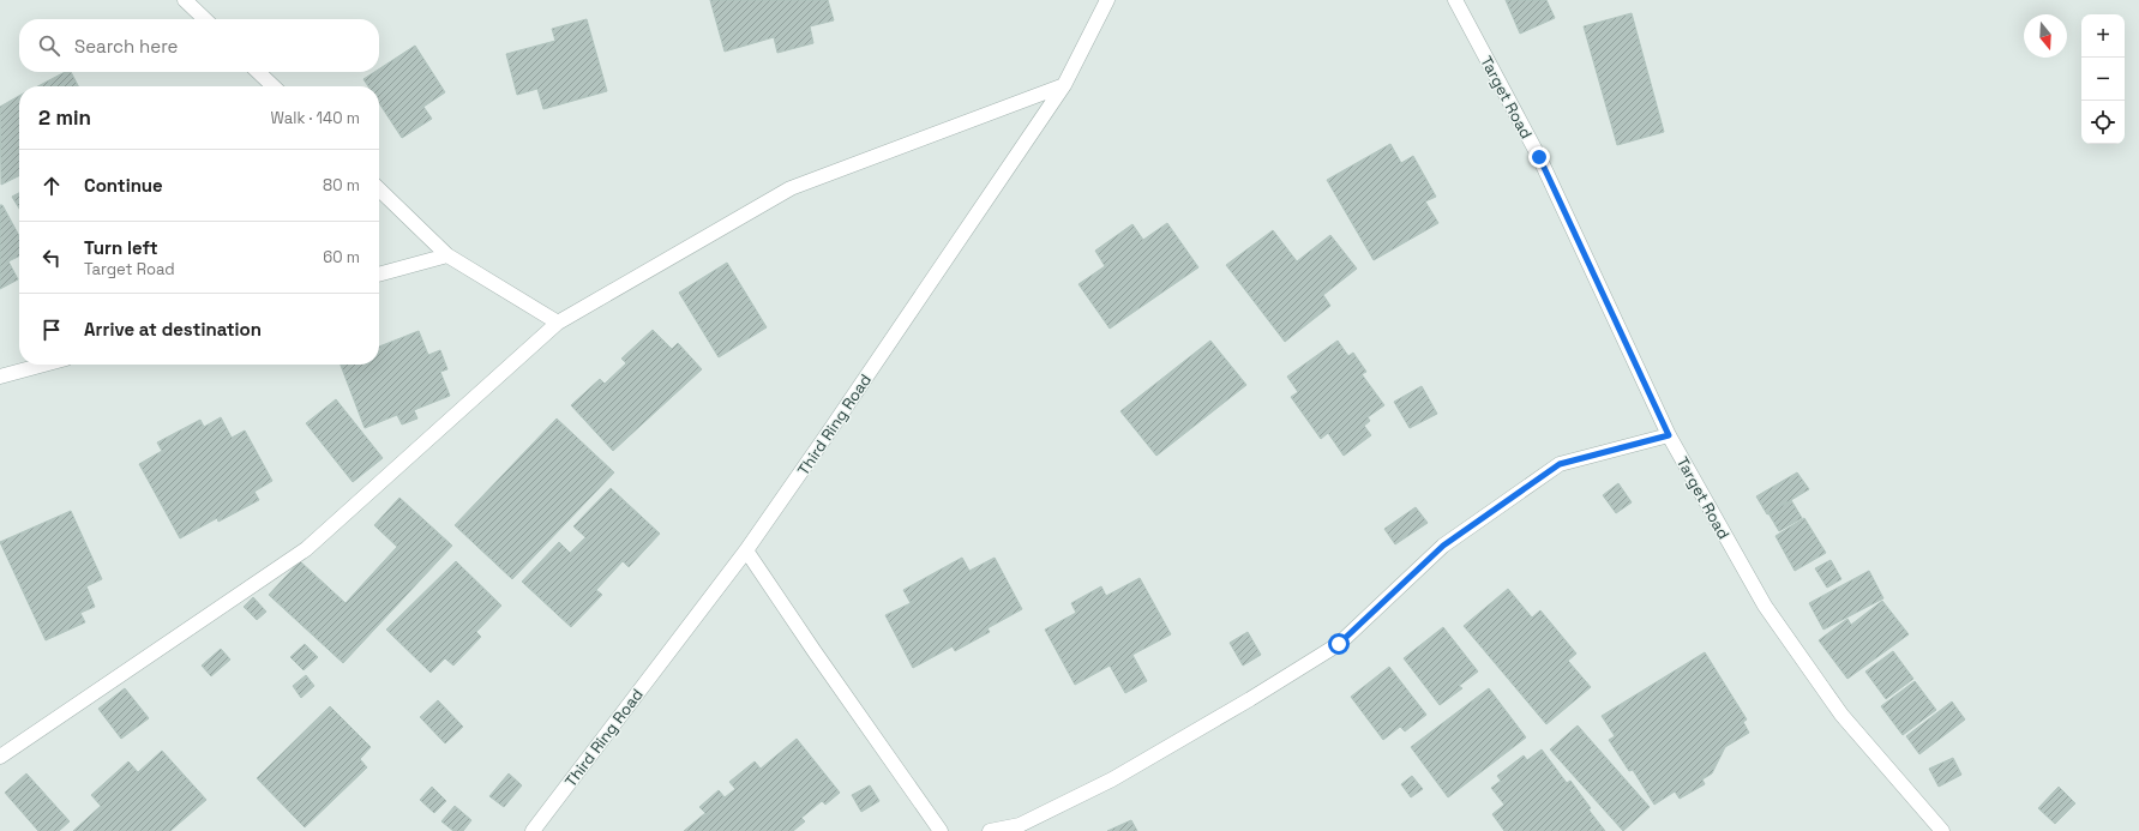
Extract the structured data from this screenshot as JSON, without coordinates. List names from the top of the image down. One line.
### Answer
{"streets":{"street":["Target Road","Third Ring Road"]},"north":"bottom","page":{"map_buttons":["+","−"],"search":"Search here","heading":["2 min","Walk · 140 m"],"list":[["Continue","80 m"],["Turn left","Target Road","60 m"],"Arrive at destination"]}}
